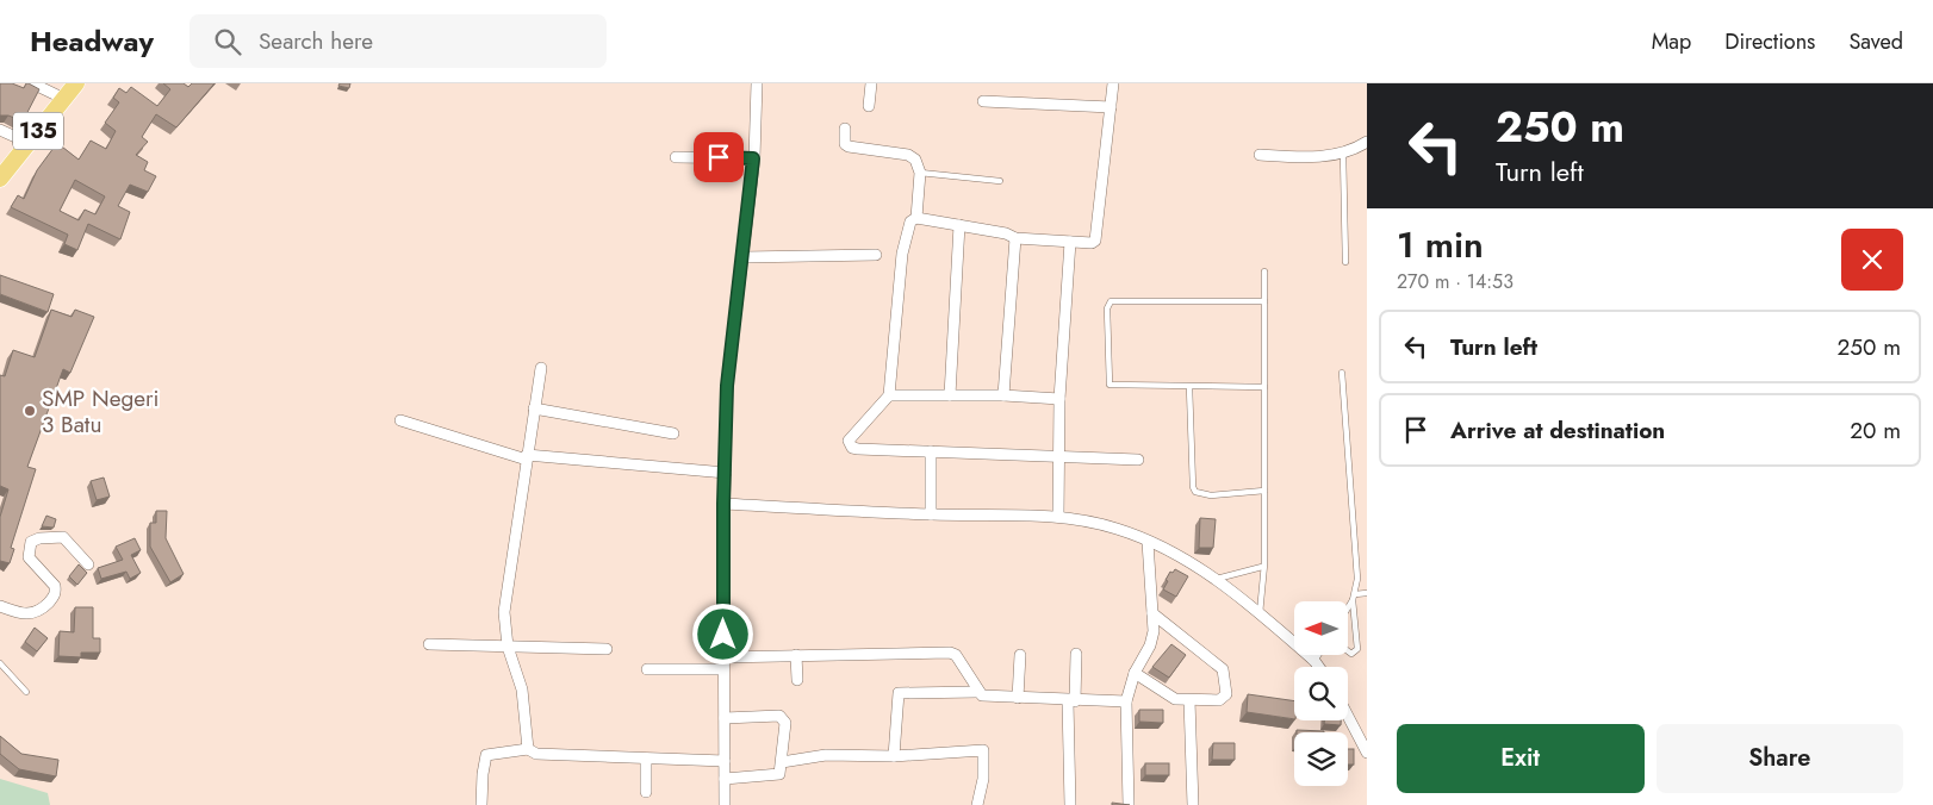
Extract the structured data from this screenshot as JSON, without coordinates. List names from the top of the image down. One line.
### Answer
{"streets":{"main road":["135"]},"places":["SMP Negeri 3 Batu"],"north":"left","page":{"header":"Headway","search":"Search here","nav":["Map","Directions","Saved"],"turn":["250 m","Turn left"],"heading":["1 min","270 m · 14:53"],"list":[{"name":"Turn left","value":"250 m"},{"name":"Arrive at destination","value":"20 m"}],"buttons":["Exit","Share"]}}
